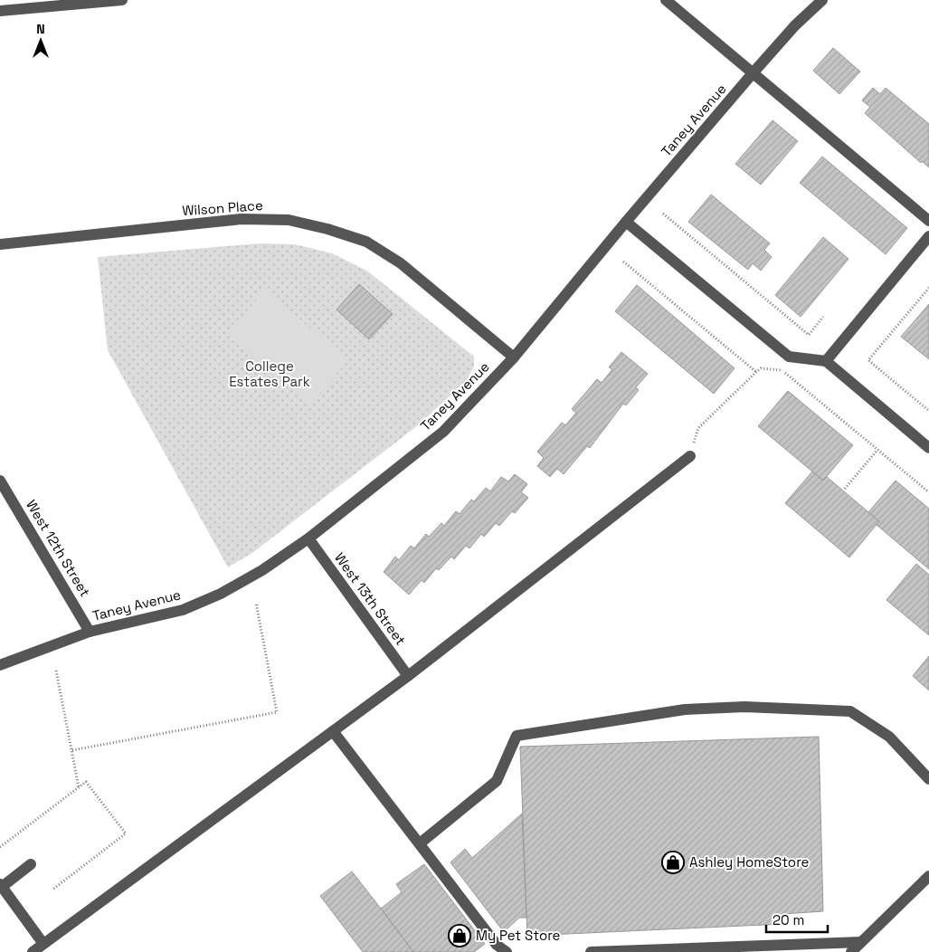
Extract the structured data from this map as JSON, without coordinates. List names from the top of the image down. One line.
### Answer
{"streets":{"street":["Taney Avenue","Wilson Place","West 12th Street","West 13th Street"]},"crossings":[["Taney Avenue","Wilson Place"],["Taney Avenue","West 12th Street"],["Taney Avenue","West 13th Street"]],"parks":["College Estates Park"],"places":{"shop":["Ashley HomeStore","My Pet Store"]},"scale_bar":"20 m","north":"top"}
